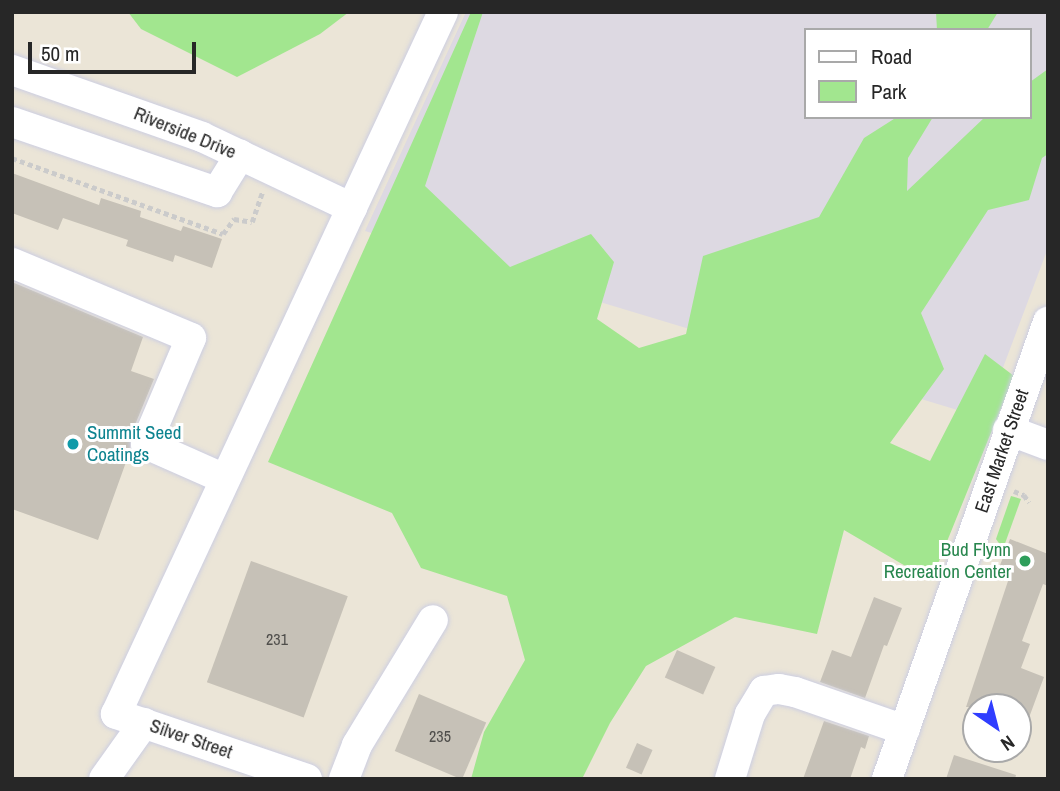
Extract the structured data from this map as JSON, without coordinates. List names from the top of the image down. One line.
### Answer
{"streets":{"street":["Riverside Drive","East Market Street","Silver Street"]},"places":["Summit Seed Coatings","Bud Flynn Recreation Center"],"house_numbers":["231","235"],"legend":["Road","Park"],"scale_bar":"50 m","north":"bottom right"}
